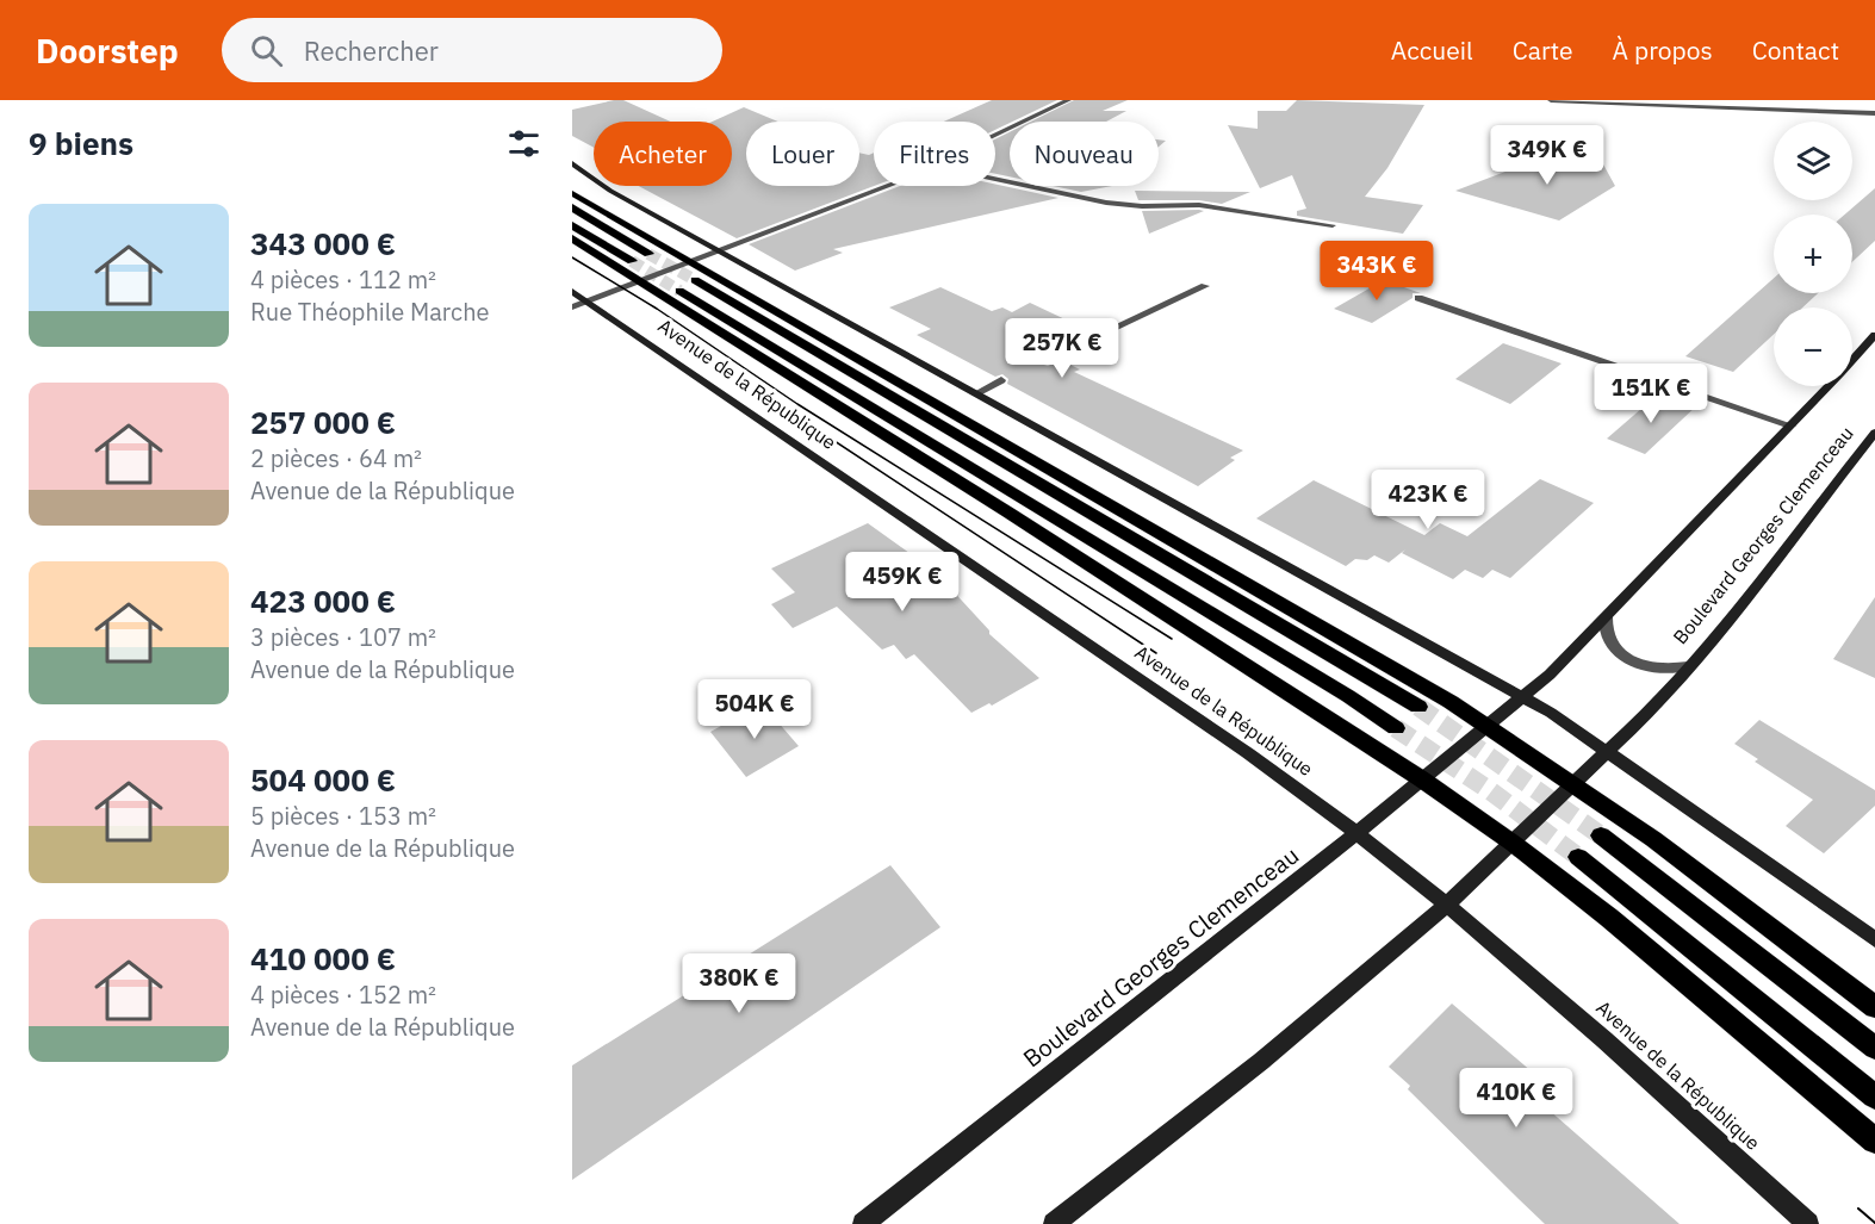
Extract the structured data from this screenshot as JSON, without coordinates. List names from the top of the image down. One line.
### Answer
{"streets":{"main road":["Avenue de la République"],"street":["Boulevard Georges Clemenceau"]},"crossings":[["Avenue de la République","Boulevard Georges Clemenceau"]],"page":{"header":"Doorstep","search":"Rechercher","nav":["Accueil","Carte","À propos","Contact"],"heading":"9 biens","map_buttons":["+","−"],"chip":["Acheter","Louer","Filtres","Nouveau"],"price":["349K €","343K €","257K €","151K €","423K €","459K €","504K €","380K €","410K €"],"list":[{"name":"343 000 €","note":"4 pièces · 112 m² · Rue Théophile Marche"},{"name":"257 000 €","note":"2 pièces · 64 m² · Avenue de la République"},{"name":"423 000 €","note":"3 pièces · 107 m² · Avenue de la République"},{"name":"504 000 €","note":"5 pièces · 153 m² · Avenue de la République"},{"name":"410 000 €","note":"4 pièces · 152 m² · Avenue de la République"}]}}
